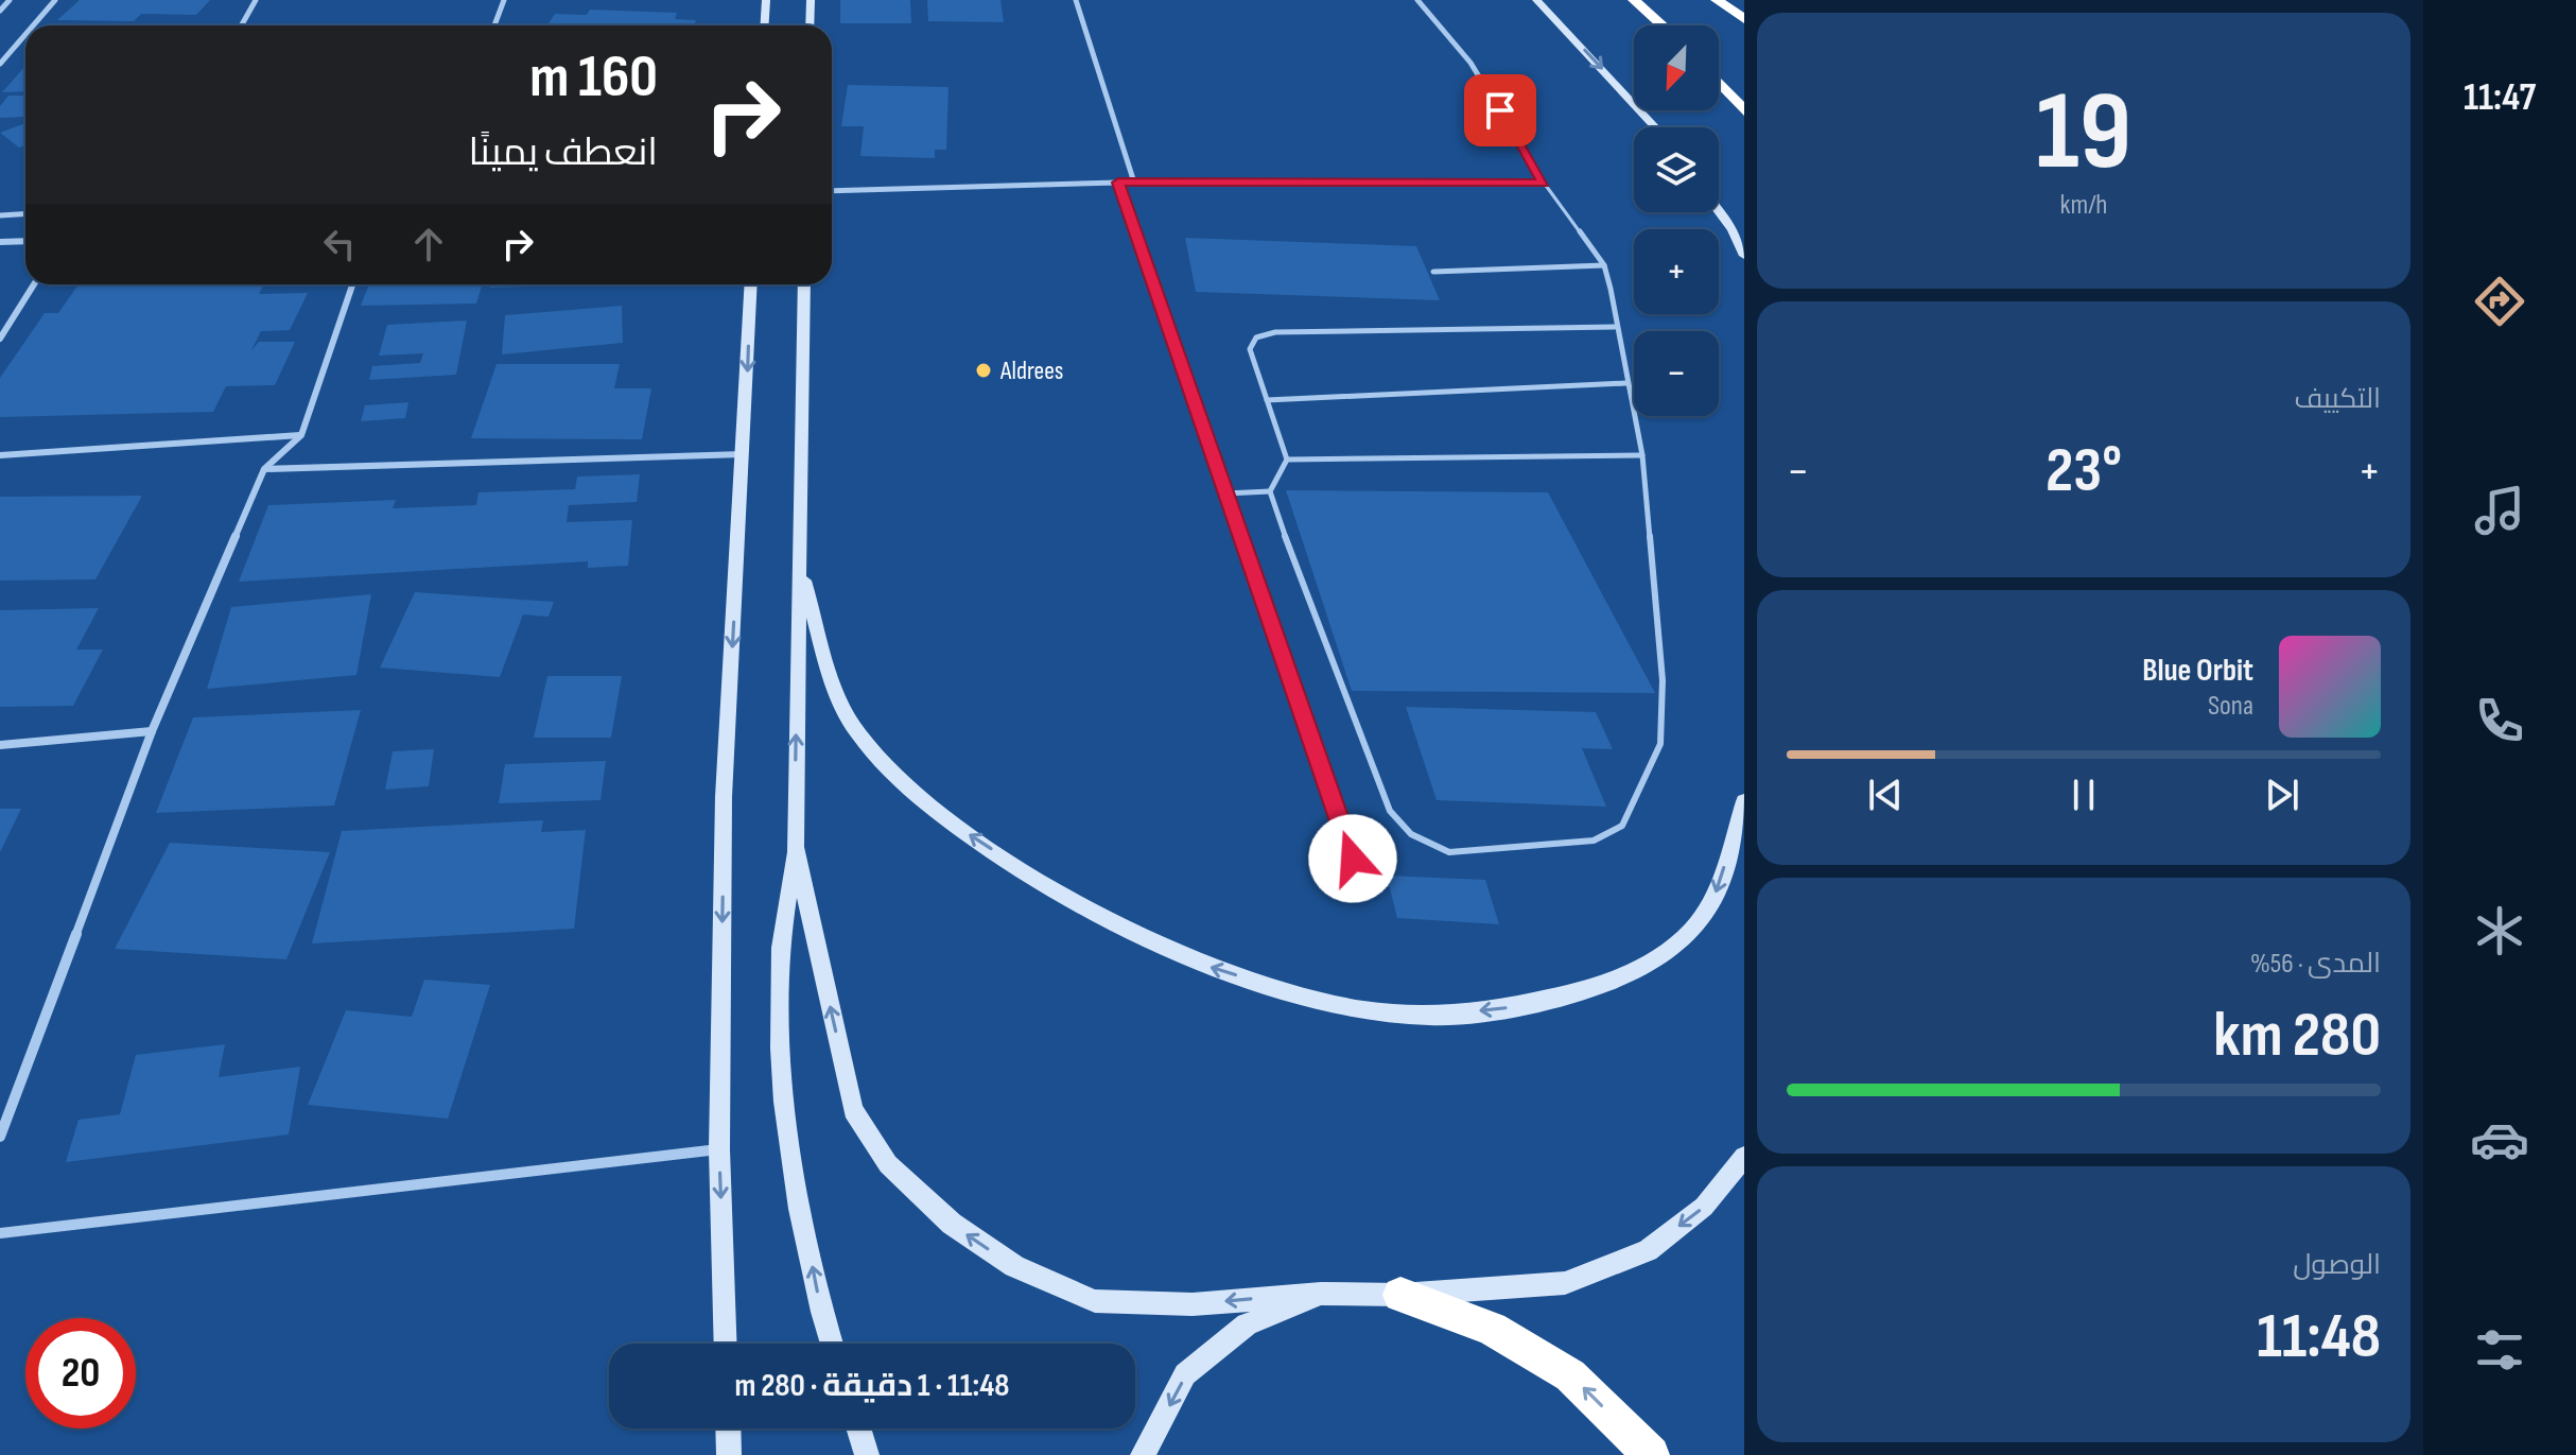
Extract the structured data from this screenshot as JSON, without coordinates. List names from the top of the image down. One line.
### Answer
{"places":["Aldrees"],"north":"bottom left","page":{"tabs":"11:47","tile":[["19","km/h"],"التكييف",["المدى · 56%","280 km"],["الوصول","11:48"]],"map_buttons":["+","−"],"turn":["160 m","انعطف يمينًا"],"heat":["−","23°","+"],"song":["Blue Orbit","Sona"],"limit":"20","trip":"11:48 · 1 دقيقة · 280 m"}}
